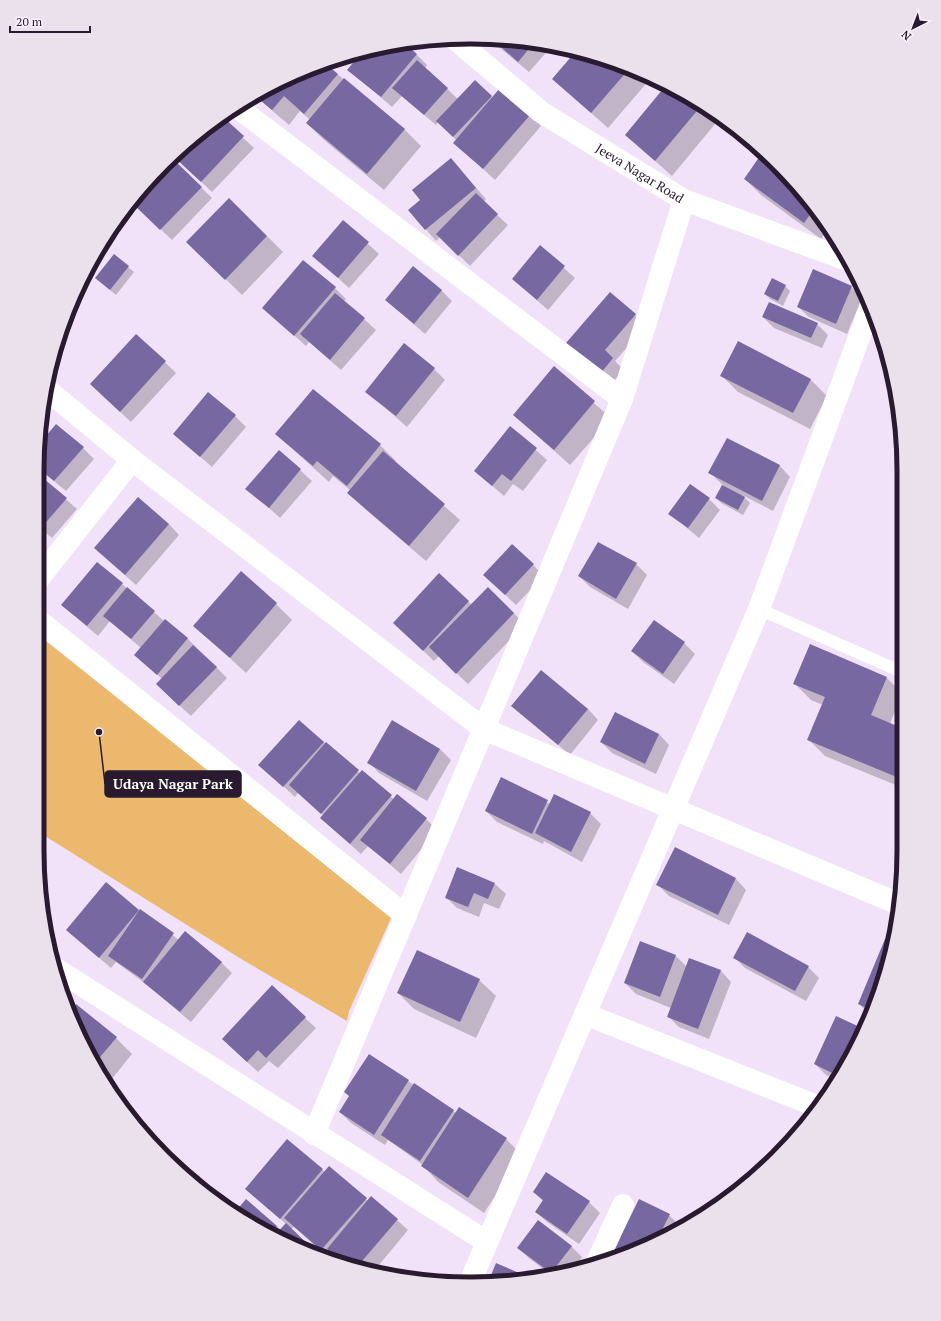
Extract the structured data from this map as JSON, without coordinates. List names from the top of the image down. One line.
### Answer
{"streets":{"street":["Jeeva Nagar Road"]},"places":["Udaya Nagar Park"],"scale_bar":"20 m","north":"bottom left"}
